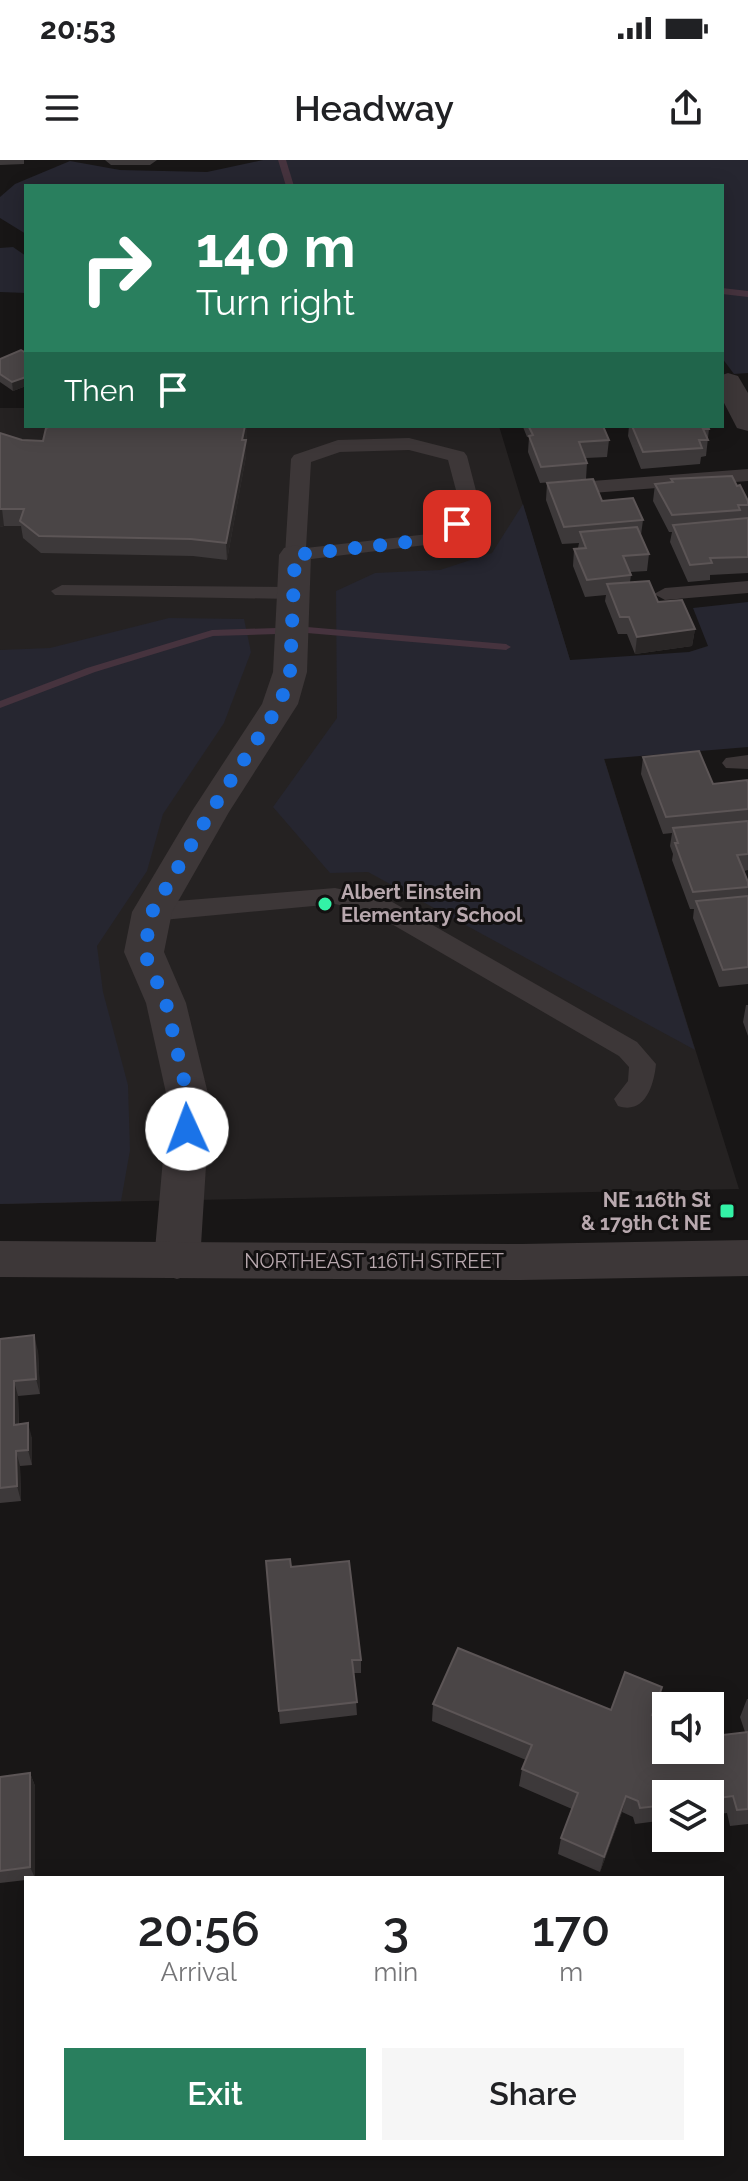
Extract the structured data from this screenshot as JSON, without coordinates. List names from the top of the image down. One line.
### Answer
{"streets":{"street":["NORTHEAST 116TH STREET"]},"places":{"other":["Albert Einstein Elementary School"],"transit":["NE 116th St & 179th Ct NE"]},"page":{"status":"20:53","header":"Headway","turn":["140 m","Turn right"],"then":"Then","eta":["20:56","Arrival","3","min","170","m"],"buttons":["Exit","Share"]}}
